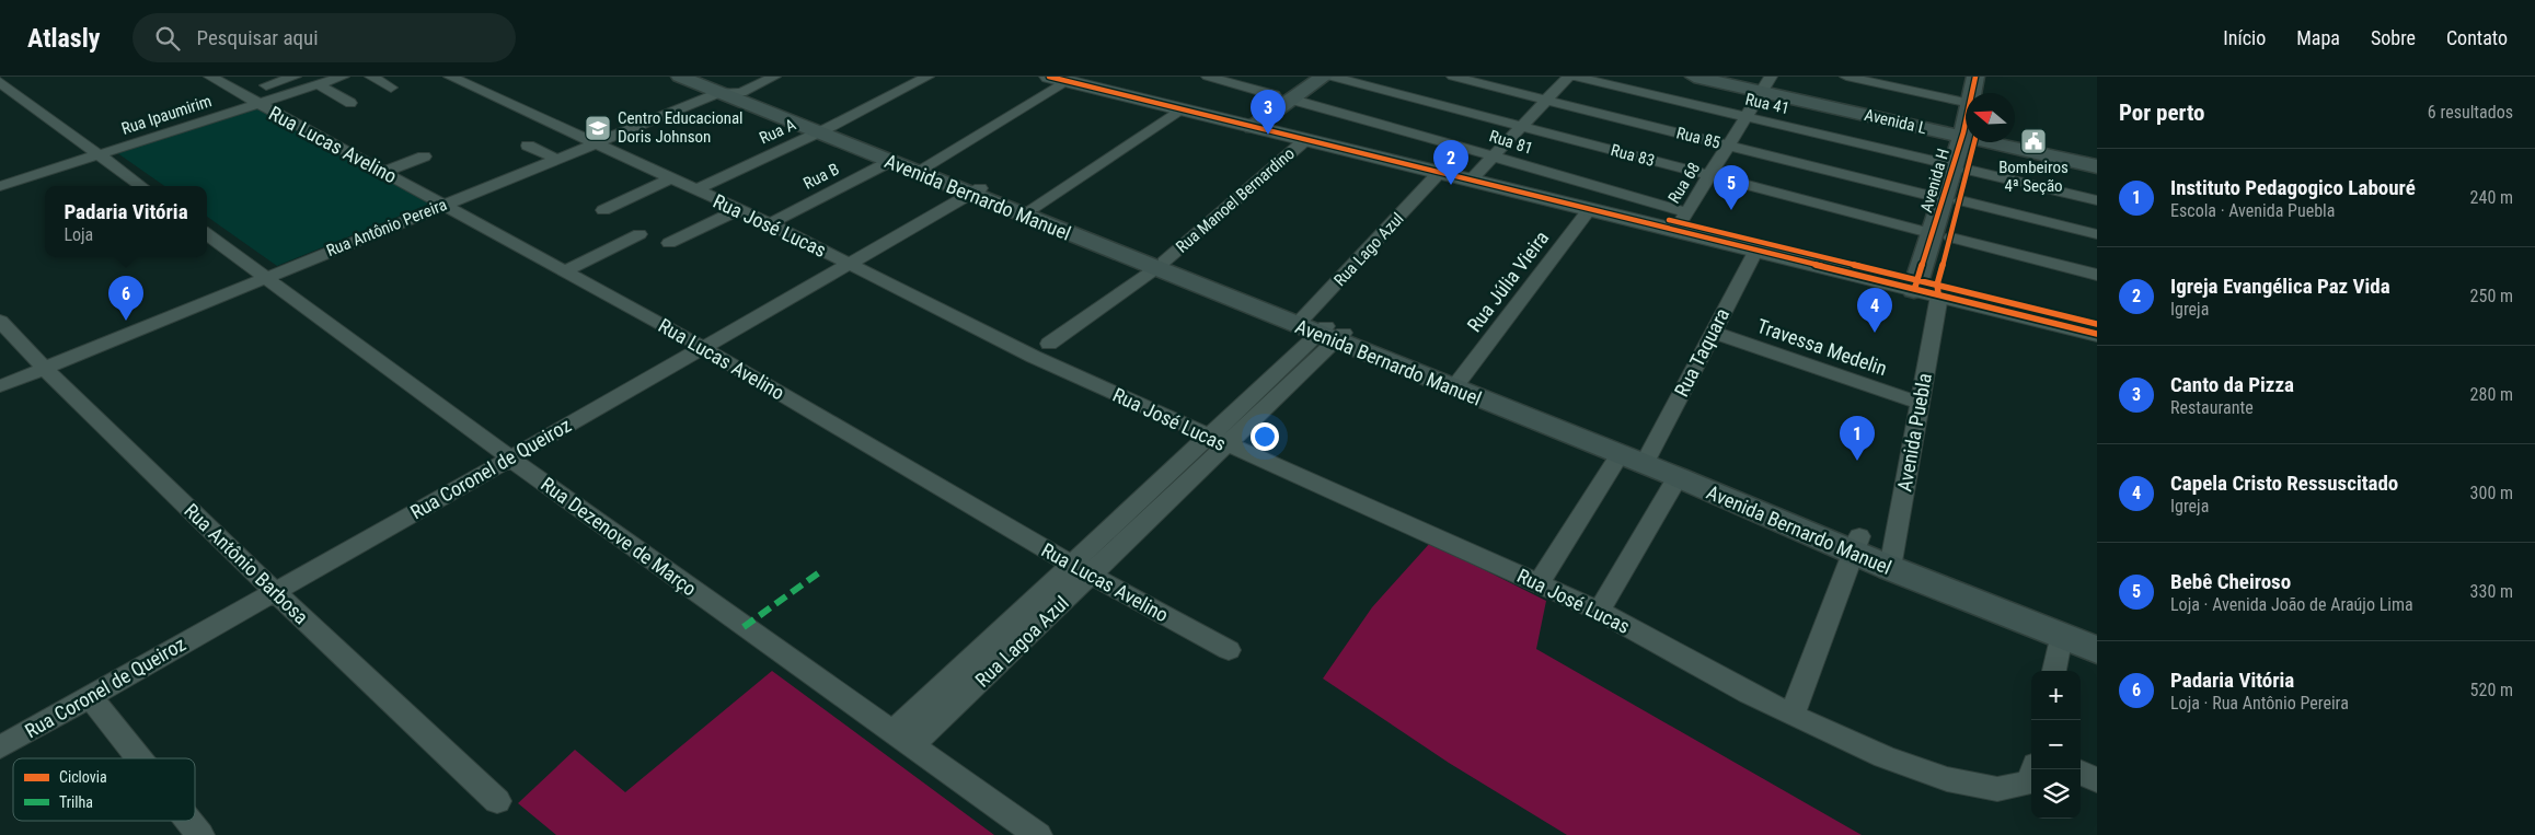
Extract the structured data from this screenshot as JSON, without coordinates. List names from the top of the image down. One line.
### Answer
{"streets":{"street":["Rua 41","Rua Ipaumirim","Avenida L","Rua A","Rua 85","Rua 81","Rua Lucas Avelino","Rua 83","Rua B","Avenida H","Rua 68","Avenida Bernardo Manuel","Rua Manoel Bernardino","Rua José Lucas","Rua Antônio Pereira","Rua Lago Azul","Rua Júlia Vieira","Travessa Medelin","Rua Taquara","Avenida Puebla","Rua Coronel de Queiroz","Rua Dezenove de Março","Rua Antônio Barbosa","Rua Lagoa Azul"]},"crossings":[["Rua 41","Avenida H"],["Rua 41","Rua 68"],["Rua Ipaumirim","Rua Lucas Avelino"],["Avenida L","Rua 68"],["Rua A","Avenida Bernardo Manuel"],["Rua A","Rua José Lucas"],["Rua 85","Avenida H"],["Rua 85","Rua 68"],["Rua 81","Rua 68"],["Rua Lucas Avelino","Rua Antônio Pereira"],["Rua Lucas Avelino","Rua Coronel de Queiroz"],["Rua Lucas Avelino","Rua Lagoa Azul"],["Rua 83","Avenida H"],["Rua 83","Rua 68"],["Rua B","Avenida Bernardo Manuel"],["Rua B","Rua José Lucas"],["Avenida H","Avenida Puebla"],["Avenida Bernardo Manuel","Rua Manoel Bernardino"],["Avenida Bernardo Manuel","Rua Antônio Pereira"],["Avenida Bernardo Manuel","Rua Lago Azul"],["Avenida Bernardo Manuel","Rua Júlia Vieira"],["Avenida Bernardo Manuel","Rua Taquara"],["Avenida Bernardo Manuel","Avenida Puebla"],["Avenida Bernardo Manuel","Rua Coronel de Queiroz"],["Avenida Bernardo Manuel","Rua Lagoa Azul"],["Rua José Lucas","Rua Antônio Pereira"],["Rua José Lucas","Rua Coronel de Queiroz"],["Rua José Lucas","Rua Lagoa Azul"],["Rua Antônio Pereira","Rua Dezenove de Março"],["Rua Antônio Pereira","Rua Antônio Barbosa"],["Rua Lago Azul","Rua Lagoa Azul"],["Travessa Medelin","Rua Taquara"],["Travessa Medelin","Avenida Puebla"],["Rua Coronel de Queiroz","Rua Dezenove de Março"],["Rua Coronel de Queiroz","Rua Antônio Barbosa"],["Rua Dezenove de Março","Rua Lagoa Azul"]],"places":{"school or university":["Centro Educacional Doris Johnson"],"public building":["Bombeiros 4ª Seção"]},"legend":["Ciclovia","Trilha"],"north":"left","page":{"header":"Atlasly","search":"Pesquisar aqui","nav":["Início","Mapa","Sobre","Contato"],"heading":["Por perto","6 resultados"],"pins":["3","2","5","6","4","1"],"list":[{"mark":"1","name":"Instituto Pedagogico Labouré","note":"Escola · Avenida Puebla","value":"240 m"},{"mark":"2","name":"Igreja Evangélica Paz Vida","note":"Igreja","value":"250 m"},{"mark":"3","name":"Canto da Pizza","note":"Restaurante","value":"280 m"},{"mark":"4","name":"Capela Cristo Ressuscitado","note":"Igreja","value":"300 m"},{"mark":"5","name":"Bebê Cheiroso","note":"Loja · Avenida João de Araújo Lima","value":"330 m"},{"mark":"6","name":"Padaria Vitória","note":"Loja · Rua Antônio Pereira","value":"520 m"}],"popup":["Padaria Vitória","Loja"],"map_buttons":["+","−"]}}
